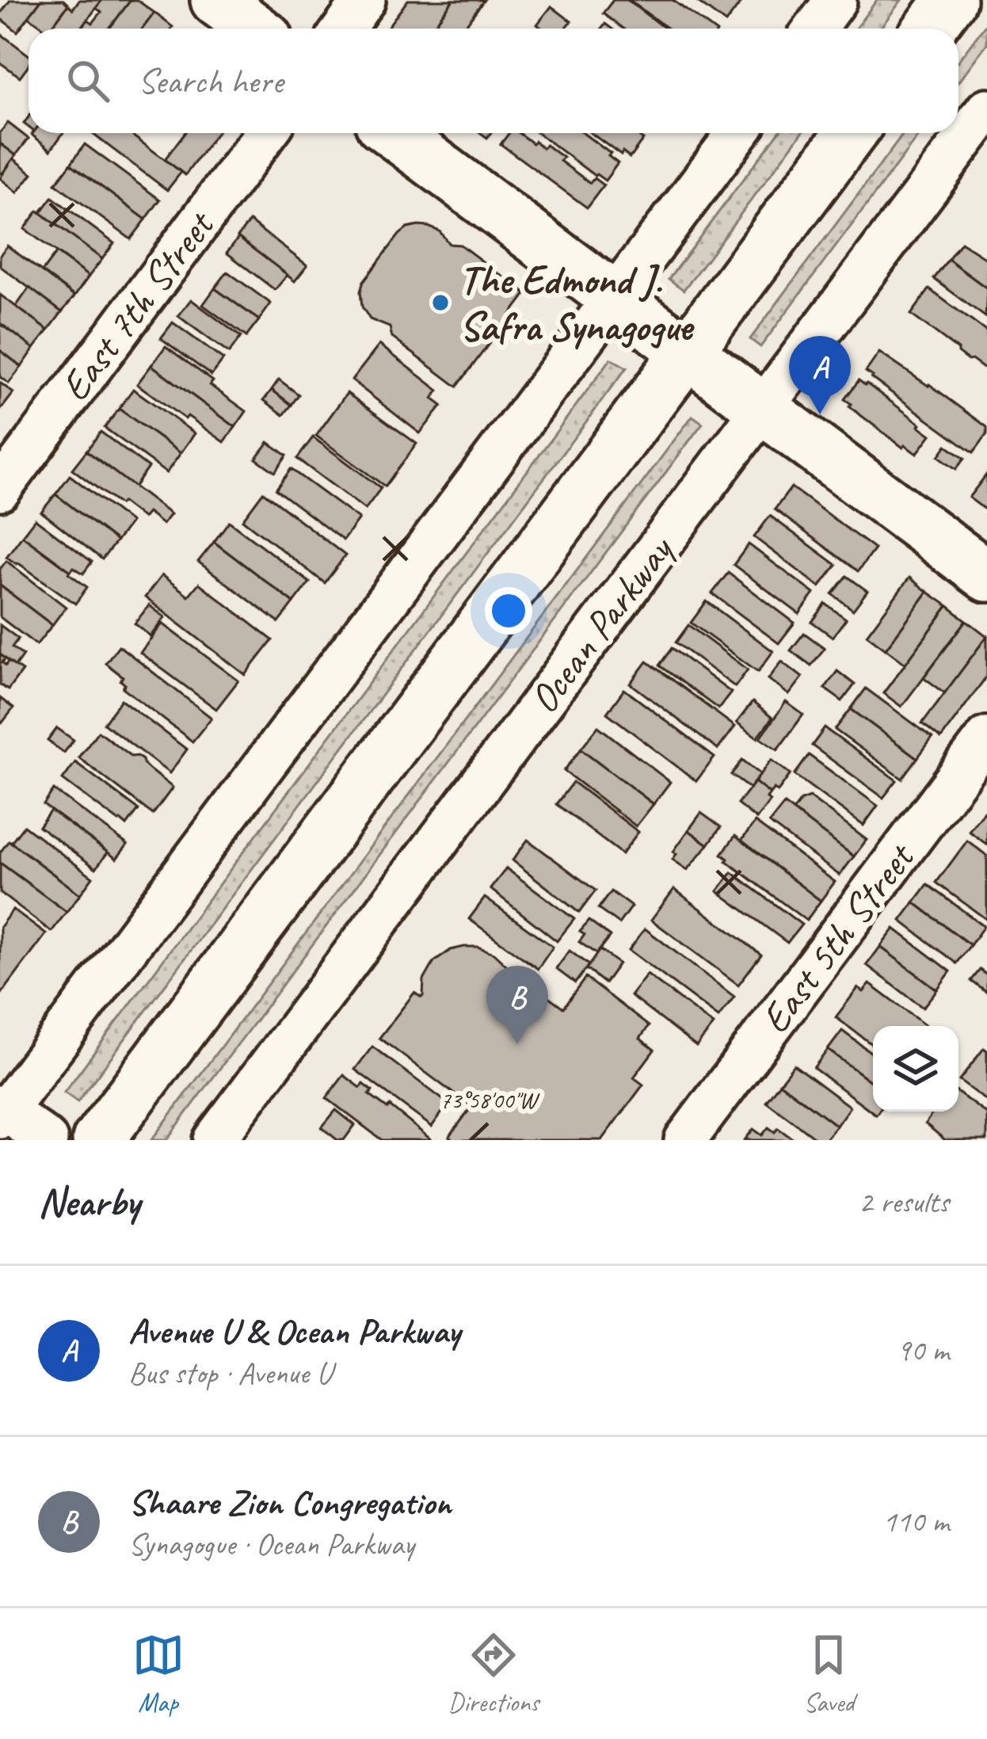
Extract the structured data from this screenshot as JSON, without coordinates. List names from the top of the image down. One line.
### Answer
{"streets":{"street":["East 7th Street","Ocean Parkway","East 5th Street"]},"places":["The Edmond J. Safra Synagogue"],"page":{"search":"Search here","pins":["A","B"],"heading":["Nearby","2 results"],"list":[{"mark":"A","name":"Avenue U & Ocean Parkway","note":"Bus stop · Avenue U","value":"90 m"},{"mark":"B","name":"Shaare Zion Congregation","note":"Synagogue · Ocean Parkway","value":"110 m"}],"nav":["Map","Directions","Saved"]},"coordinates":["73°58'00\"W"]}
